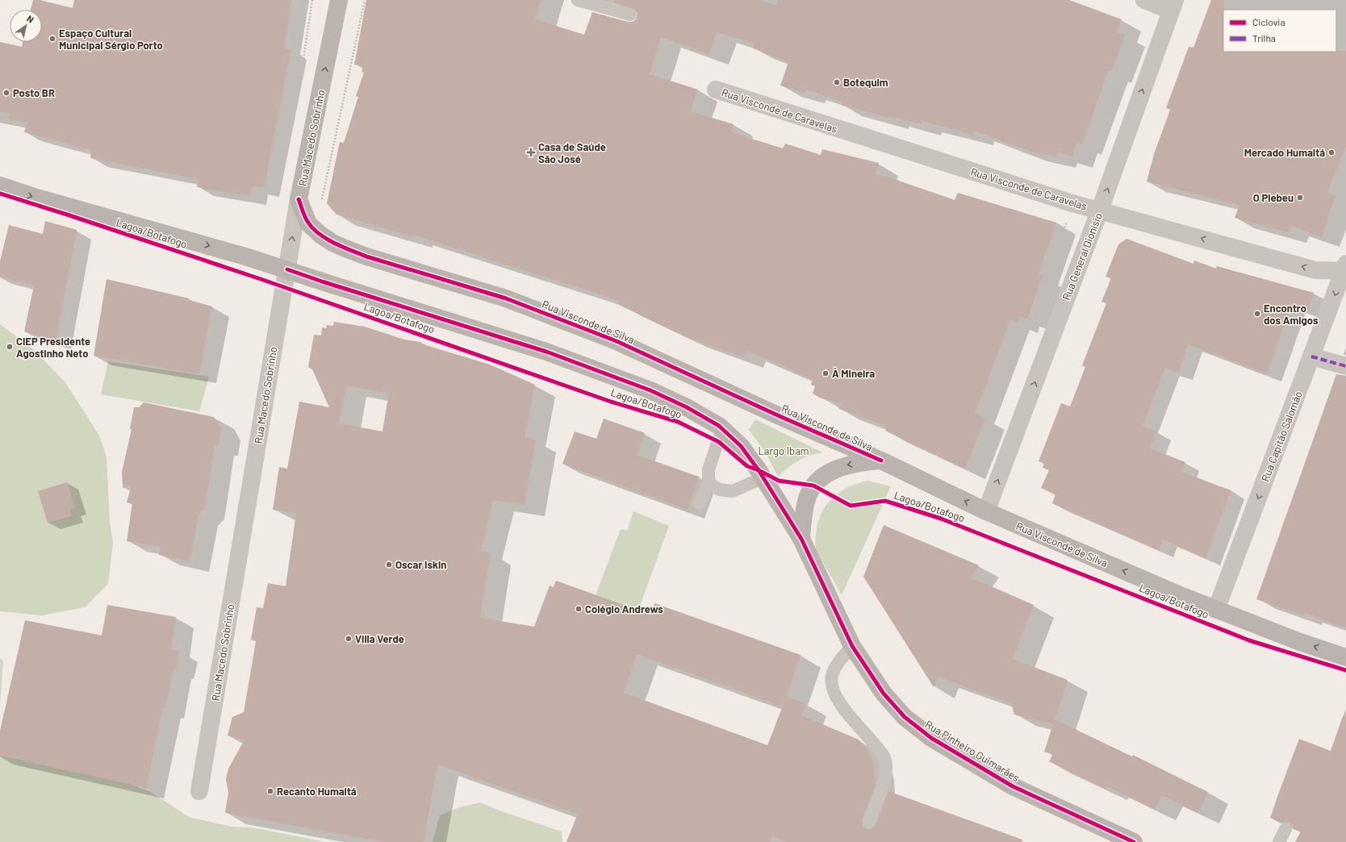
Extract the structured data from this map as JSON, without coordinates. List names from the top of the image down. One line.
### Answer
{"streets":{"main road":["Rua Macedo Sobrinho","Rua Visconde de Silva","Rua Pinheiro Guimarães"],"street":["Rua Visconde de Caravelas","Rua General Dionísio","Rua Capitão Salomão"],"cycle path":["Lagoa/Botafogo"]},"crossings":[["Rua Visconde de Caravelas","Rua General Dionísio"],["Rua Visconde de Caravelas","Rua Capitão Salomão"],["Rua Macedo Sobrinho","Rua Visconde de Silva"],["Rua General Dionísio","Rua Visconde de Silva"],["Rua Visconde de Silva","Rua Capitão Salomão"]],"one_way":["Rua Visconde de Caravelas","Rua General Dionísio","Rua Visconde de Silva","Rua Capitão Salomão"],"parks":["Largo Ibam"],"places":{"other":["Espaço Cultural Municipal Sérgio Porto","Botequim","Posto BR","Mercado Humaitá","O Plebeu","Encontro dos Amigos","CIEP Presidente Agostinho Neto","À Mineira","Oscar Iskin","Colégio Andrews","Villa Verde","Recanto Humaitá"],"health":["Casa de Saúde São José"]},"legend":["Ciclovia","Trilha"],"north":"top right"}
